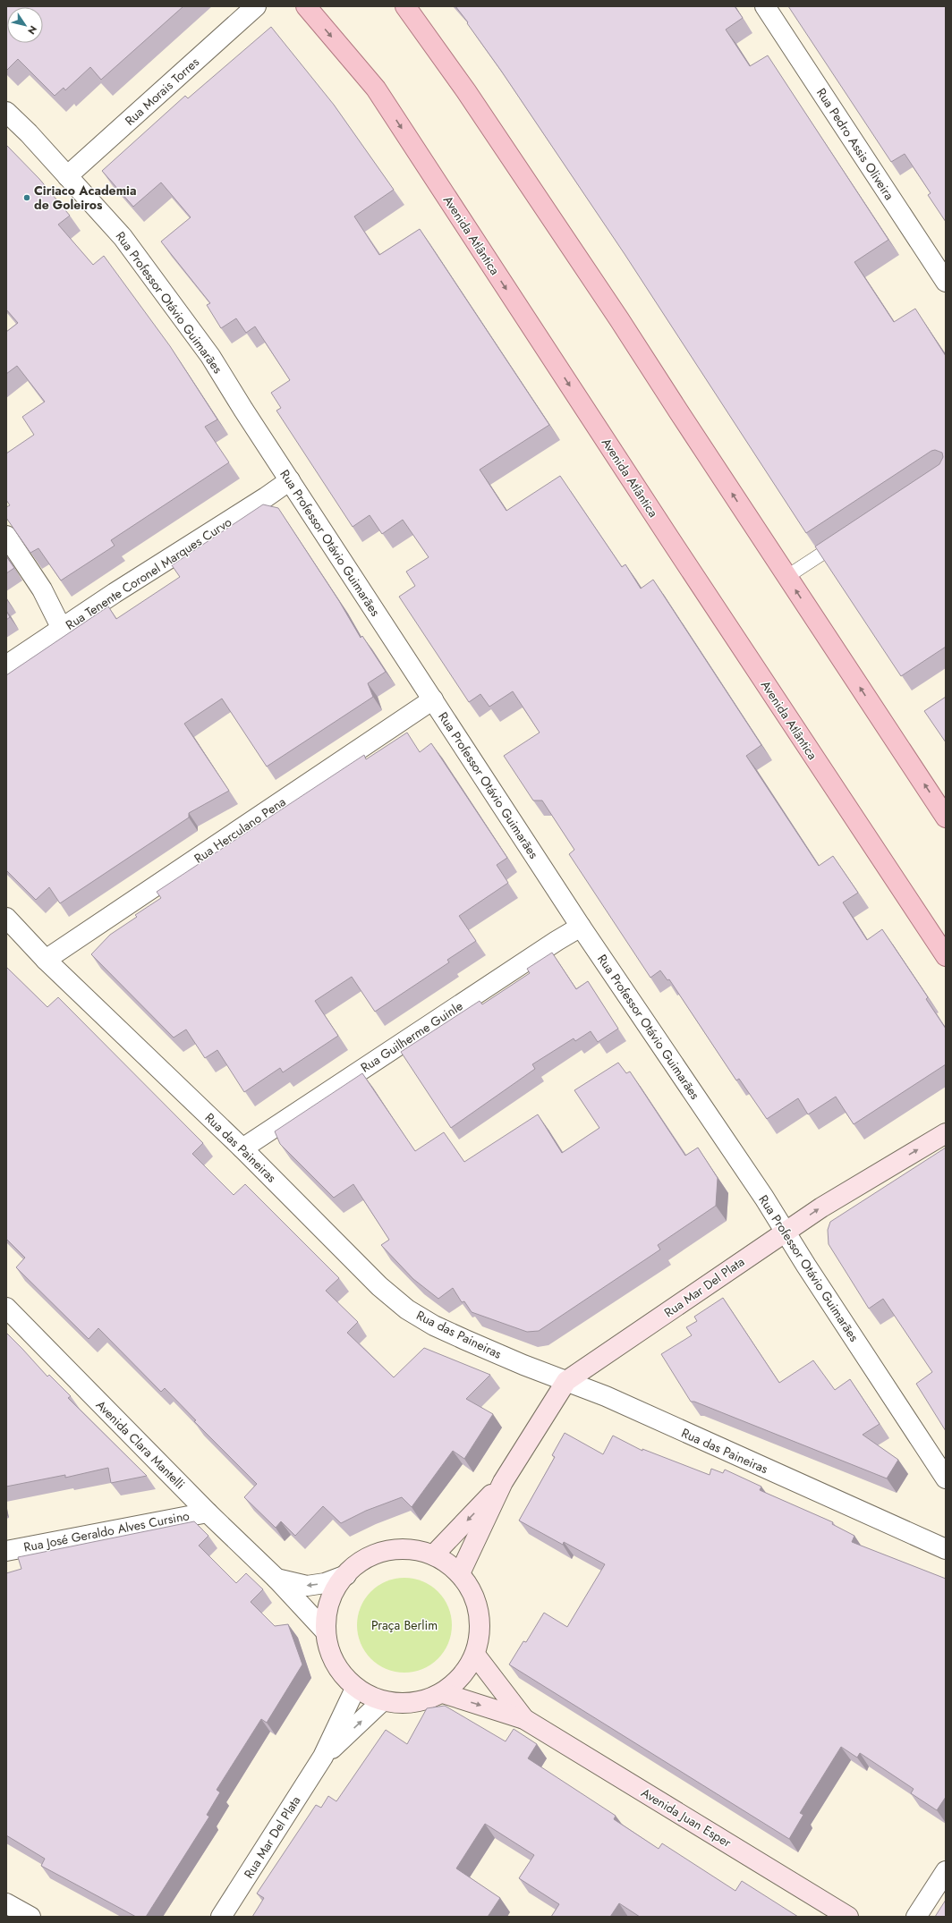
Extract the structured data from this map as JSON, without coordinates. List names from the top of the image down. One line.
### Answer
{"streets":{"main road":["Avenida Atlântica"],"street":["Rua Morais Torres","Rua Pedro Assis Oliveira","Rua Professor Otávio Guimarães","Rua Tenente Coronel Marques Curvo","Rua Herculano Pena","Rua Guilherme Guinle","Rua das Paineiras","Rua Mar Del Plata","Avenida Clara Mantelli","Rua José Geraldo Alves Cursino","Avenida Juan Esper"]},"crossings":[["Rua Morais Torres","Rua Professor Otávio Guimarães"],["Rua Professor Otávio Guimarães","Rua Tenente Coronel Marques Curvo"],["Rua Professor Otávio Guimarães","Rua Herculano Pena"],["Rua Professor Otávio Guimarães","Rua Guilherme Guinle"],["Rua Professor Otávio Guimarães","Rua Mar Del Plata"],["Rua Herculano Pena","Rua das Paineiras"],["Rua Guilherme Guinle","Rua das Paineiras"],["Rua das Paineiras","Rua Mar Del Plata"],["Avenida Clara Mantelli","Rua José Geraldo Alves Cursino"]],"parks":["Praça Berlim"],"places":["Ciriaco Academia de Goleiros"],"north":"bottom right"}
